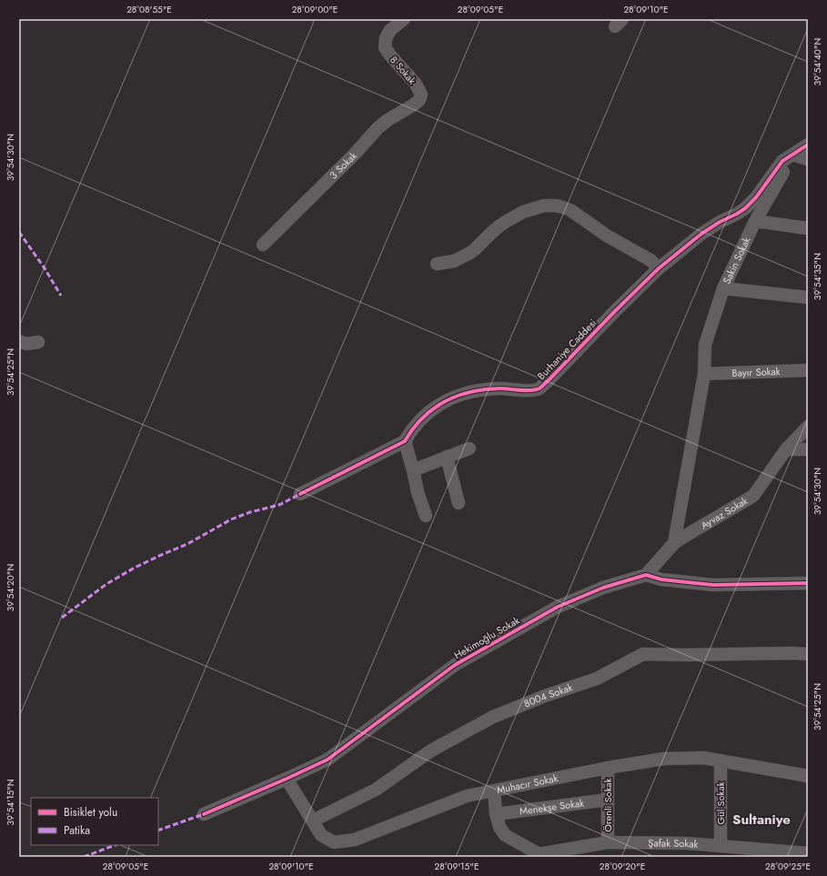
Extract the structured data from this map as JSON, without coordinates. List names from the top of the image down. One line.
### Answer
{"streets":{"street":["8 Sokak","3 Sokak","Sakin Sokak","Burhaniye Caddesi","Bayır Sokak","Ayvaz Sokak","Hekimoğlu Sokak","8004 Sokak","Muhacır Sokak","Gül Sokak","Örenli Sokak","Menekşe Sokak","Şafak Sokak"]},"crossings":[["8 Sokak","3 Sokak"],["Sakin Sokak","Burhaniye Caddesi"],["Sakin Sokak","Bayır Sokak"],["Sakin Sokak","Ayvaz Sokak"],["Ayvaz Sokak","Hekimoğlu Sokak"],["Hekimoğlu Sokak","Muhacır Sokak"],["8004 Sokak","Muhacır Sokak"],["Muhacır Sokak","Gül Sokak"],["Muhacır Sokak","Örenli Sokak"],["Gül Sokak","Şafak Sokak"],["Örenli Sokak","Menekşe Sokak"],["Örenli Sokak","Şafak Sokak"]],"districts":["Sultaniye"],"legend":["Bisiklet yolu","Patika"],"coordinates":["28°08'55\"E","28°09'00\"E","28°09'05\"E","28°09'10\"E","39°54'40\"N","39°54'30\"N","39°54'35\"N","39°54'25\"N","39°54'20\"N","39°54'15\"N","28°09'15\"E","28°09'20\"E","28°09'25\"E"]}
